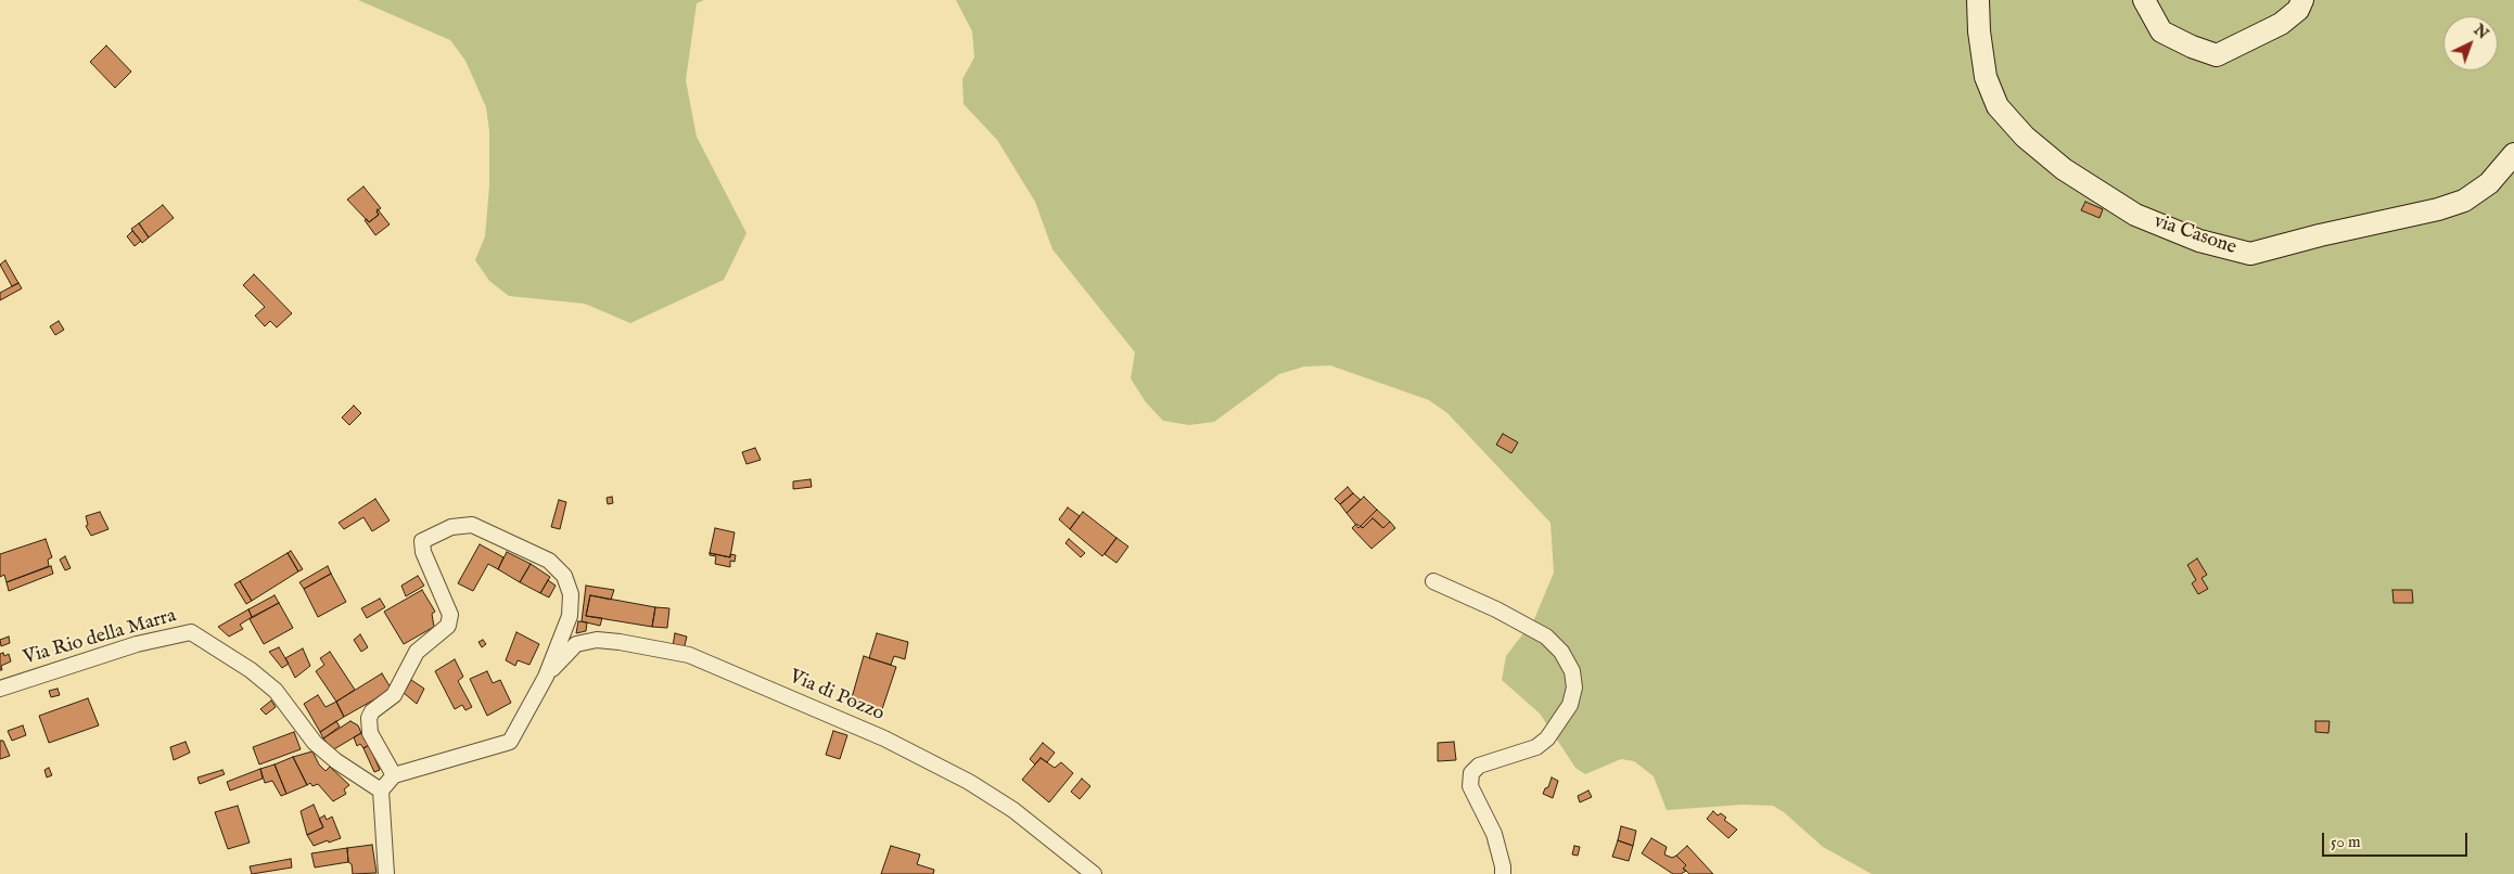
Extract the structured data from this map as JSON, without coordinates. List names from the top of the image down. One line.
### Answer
{"streets":{"street":["via Casone","Via Rio della Marra","Via di Pozzo"]},"scale_bar":"50 m","north":"top right"}
